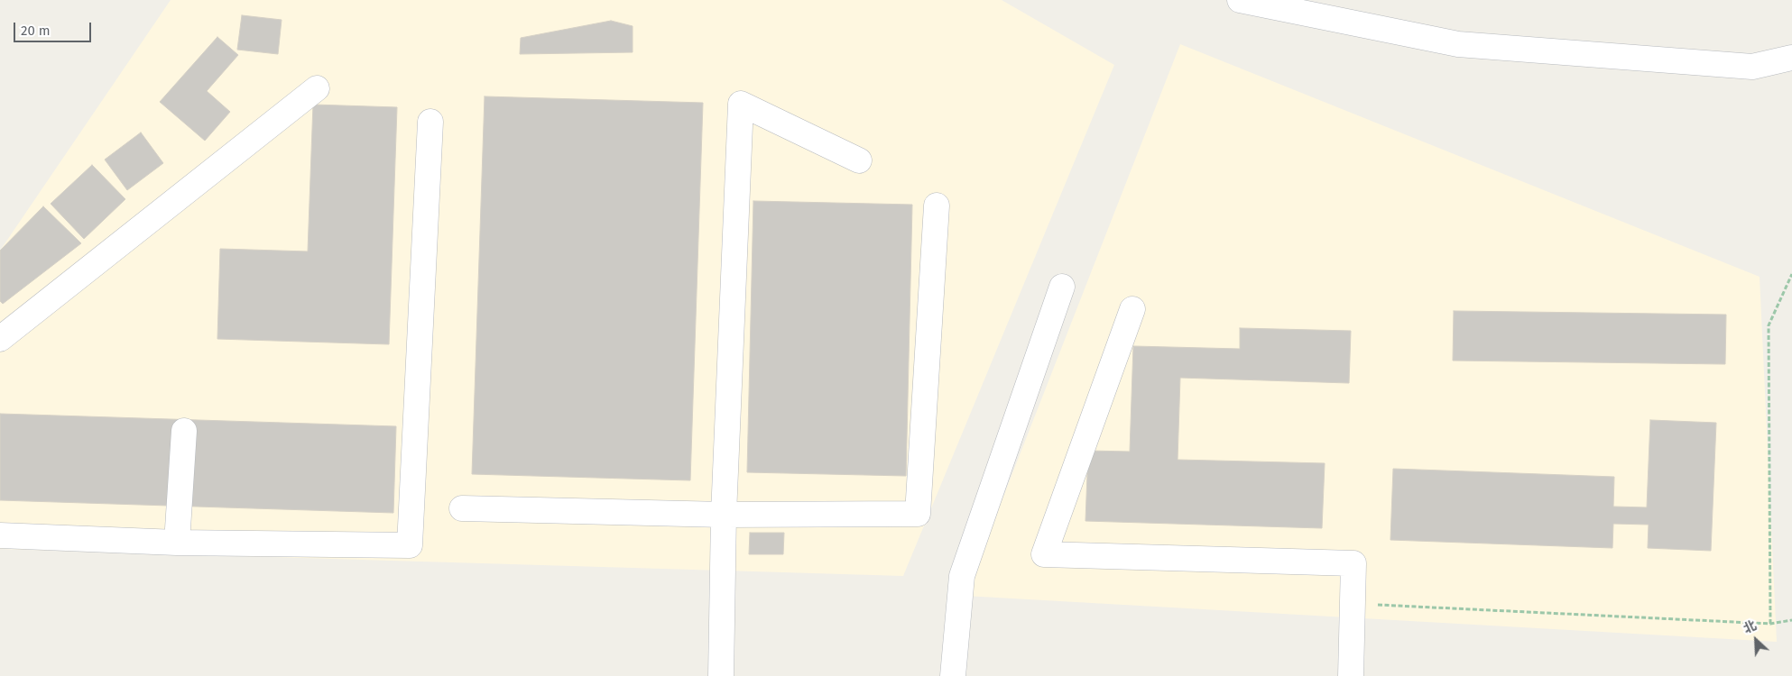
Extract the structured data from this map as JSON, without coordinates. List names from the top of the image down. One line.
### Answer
{"scale_bar":"20 m","north":"top left"}
